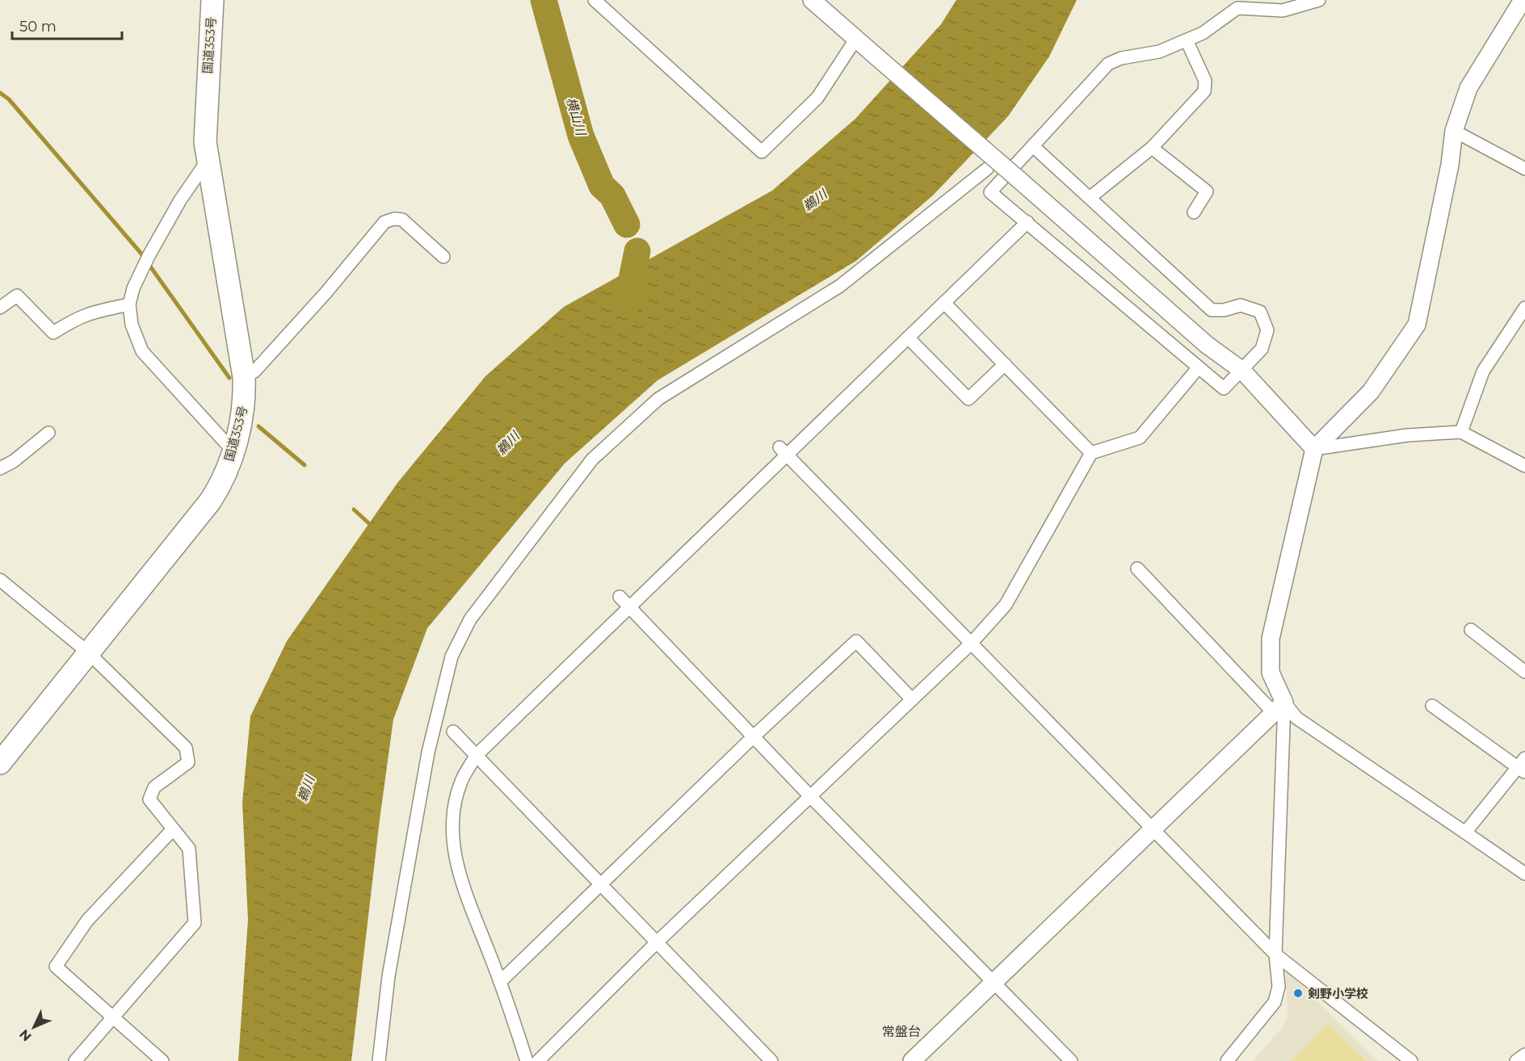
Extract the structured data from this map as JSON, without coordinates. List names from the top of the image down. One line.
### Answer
{"streets":{"highway":["国道353号"]},"districts":["常盤台"],"water":["横山川","鵜川"],"places":["剣野小学校"],"scale_bar":"50 m","north":"bottom left"}
